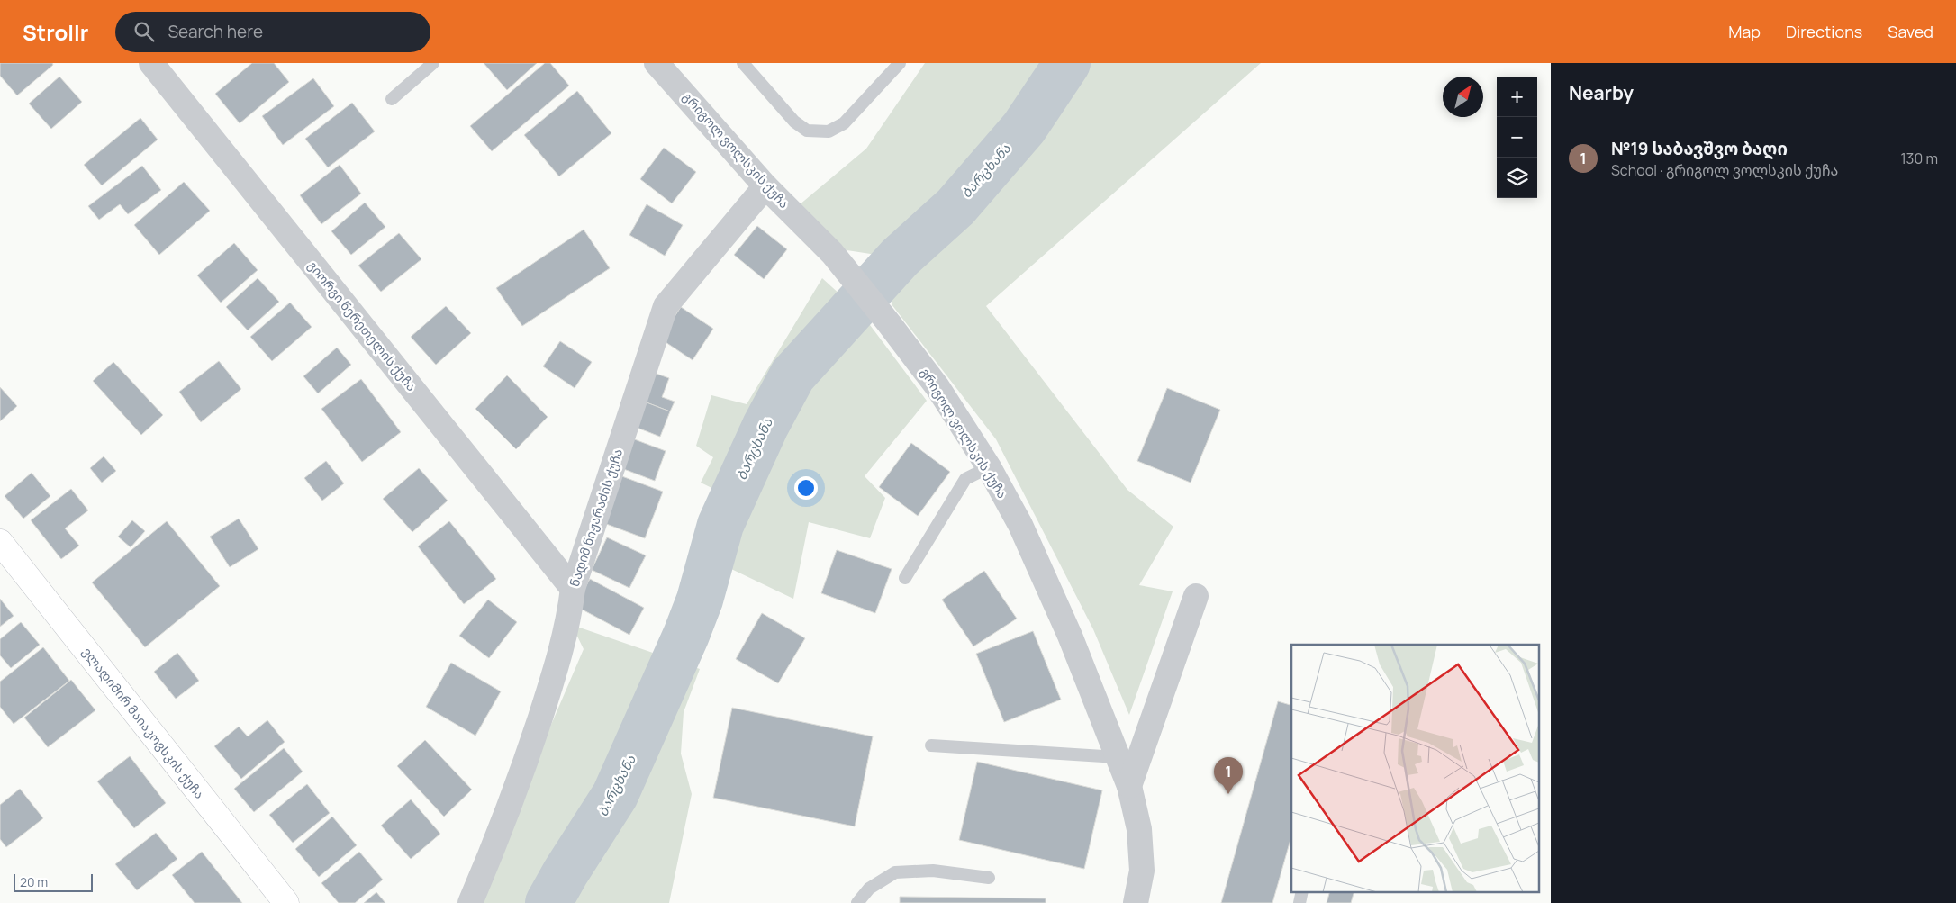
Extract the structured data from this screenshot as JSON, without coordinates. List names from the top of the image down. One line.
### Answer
{"streets":{"main road":["ვლადიმირ მაიაკოვსკის ქუჩა"],"street":["გრიგოლ ვოლსკის ქუჩა","გიორგი წერეთელის ქუჩა","ნადიმ ნიჟარაძის ქუჩა"]},"crossings":[["გრიგოლ ვოლსკის ქუჩა","ნადიმ ნიჟარაძის ქუჩა"],["გიორგი წერეთელის ქუჩა","ნადიმ ნიჟარაძის ქუჩა"]],"water":["ბარცხანა"],"scale_bar":"20 m","north":"top right","page":{"header":"Strollr","search":"Search here","nav":["Map","Directions","Saved"],"heading":"Nearby","map_buttons":["+","−"],"list":[{"mark":"1","name":"№19 საბავშვო ბაღი","note":"School · გრიგოლ ვოლსკის ქუჩა","value":"130 m"}],"pins":"1","scale":"20 m"}}
